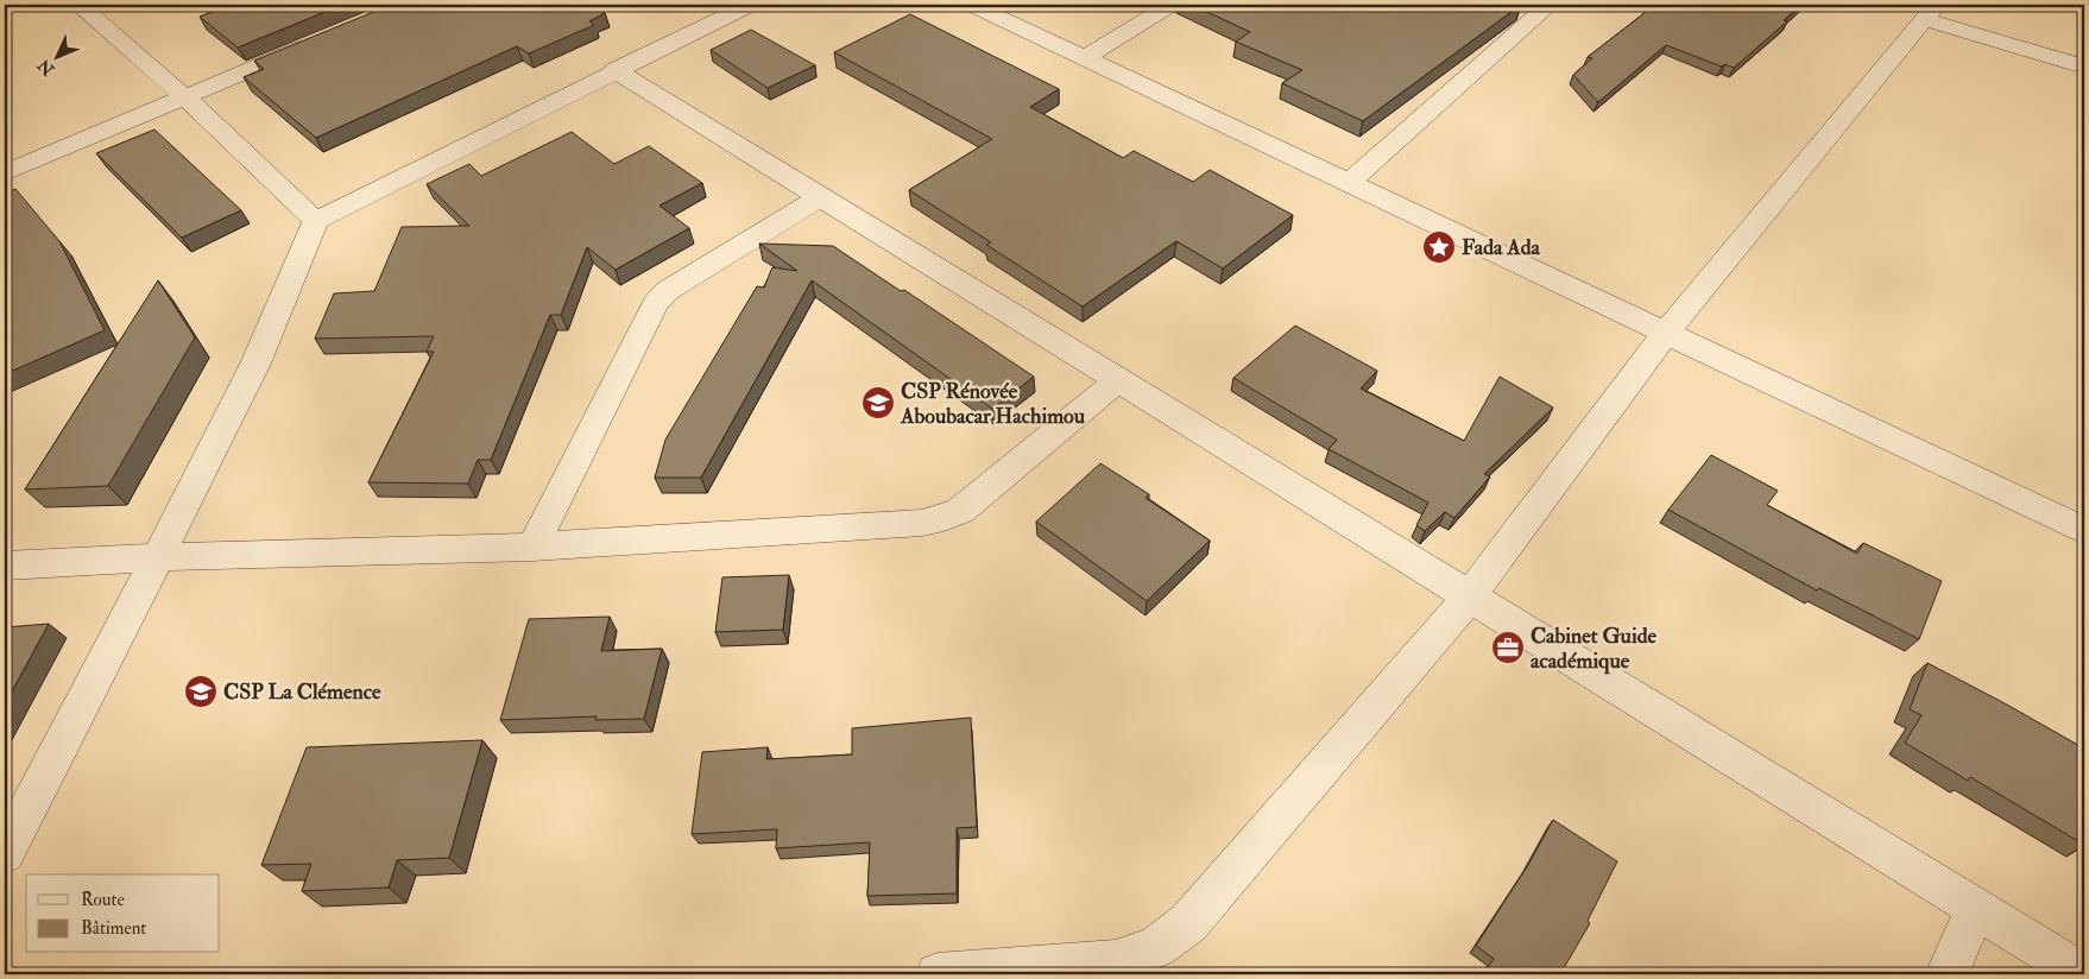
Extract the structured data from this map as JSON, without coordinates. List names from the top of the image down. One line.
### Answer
{"places":{"place":["Fada Ada"],"school or university":["CSP Rénovée Aboubacar Hachimou","CSP La Clémence"],"office":["Cabinet Guide académique"]},"legend":["Route","Bâtiment"],"north":"bottom left"}
